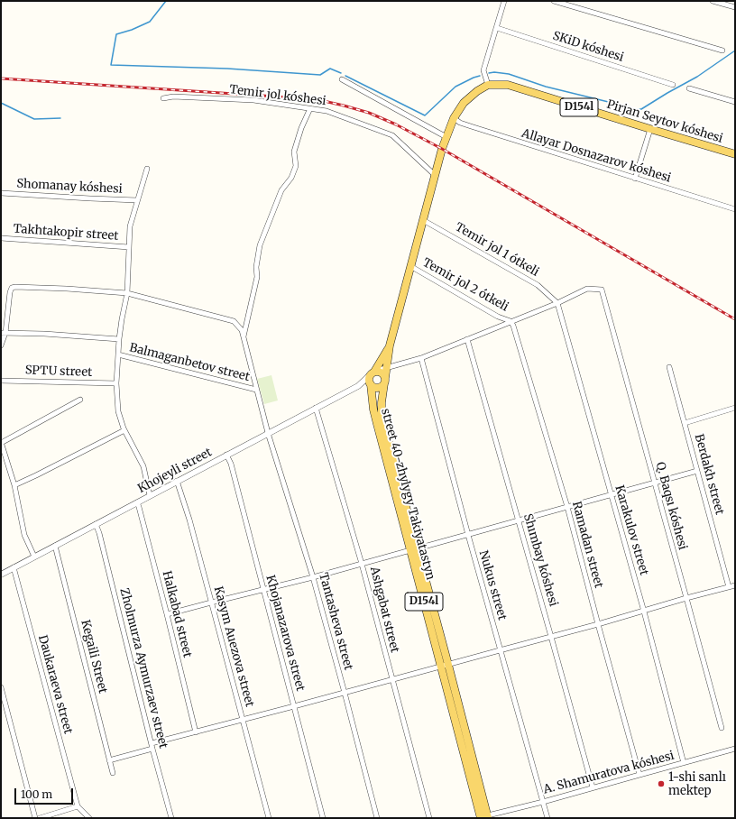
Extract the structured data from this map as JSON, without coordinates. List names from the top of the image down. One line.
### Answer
{"streets":{"main road":["D154l","Pirjan Seytov kóshesi","street 40-zhylygy Takiyatastyn"],"street":["SKiD kóshesi","Temir jol kóshesi","Allayar Dosnazarov kóshesi","Shomanay kóshesi","Takhtakopir street","Temir jol 1 ótkeli","Temir jol 2 ótkeli","Balmaganbetov street","SPTU street","Khojeyli street","Berdakh street","Q. Baqsı kóshesi","Karakulov street","Ramadan street","Shımbay kóshesi","Nukus street","Ashgabat street","Halkabad street","Tantasheva street","Khojanazarova street","Kasym Auezova street","Kegaili Street","Zholmurza Aymurzaev street","Daukaraeva street","A. Shamuratova kóshesi"]},"crossings":[["Temir jol kóshesi","D154l"],["D154l","Pirjan Seytov kóshesi"],["D154l","Allayar Dosnazarov kóshesi"],["D154l","Temir jol 1 ótkeli"],["D154l","Temir jol 2 ótkeli"],["D154l","street 40-zhylygy Takiyatastyn"],["Temir jol 1 ótkeli","Q. Baqsı kóshesi"],["Temir jol 1 ótkeli","Karakulov street"],["Temir jol 2 ótkeli","Ramadan street"],["Balmaganbetov street","Tantasheva street"],["Khojeyli street","Ashgabat street"],["Khojeyli street","Halkabad street"],["Khojeyli street","Tantasheva street"],["Khojeyli street","Khojanazarova street"],["Khojeyli street","Kasym Auezova street"],["Khojeyli street","Kegaili Street"],["Khojeyli street","Zholmurza Aymurzaev street"],["Khojeyli street","Daukaraeva street"],["street 40-zhylygy Takiyatastyn","A. Shamuratova kóshesi"],["Q. Baqsı kóshesi","Karakulov street"],["Karakulov street","A. Shamuratova kóshesi"],["Ramadan street","A. Shamuratova kóshesi"],["Shımbay kóshesi","A. Shamuratova kóshesi"],["Nukus street","A. Shamuratova kóshesi"]],"places":["1-shi sanlı mektep"],"scale_bar":"100 m"}
